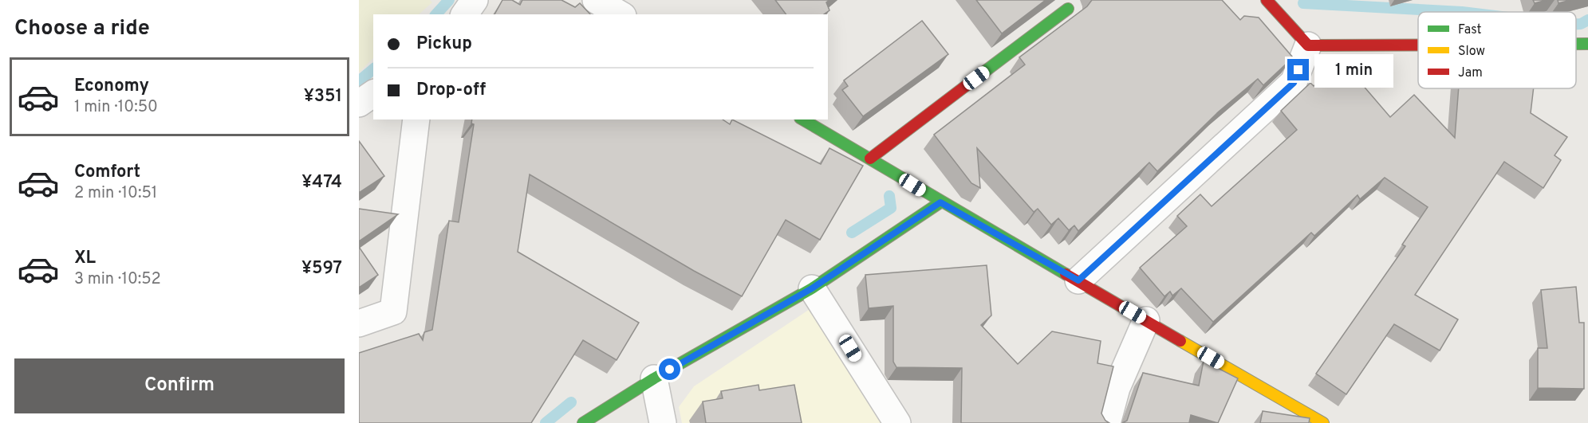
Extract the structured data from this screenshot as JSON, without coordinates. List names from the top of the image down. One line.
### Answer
{"legend":["Fast","Slow","Jam"],"page":{"heading":"Choose a ride","banner":["Pickup","Drop-off"],"bubble":"1 min","list":[{"name":"Economy","note":"1 min · 10:50","value":"¥351"},{"name":"Comfort","note":"2 min · 10:51","value":"¥474"},{"name":"XL","note":"3 min · 10:52","value":"¥597"}],"buttons":"Confirm"}}
